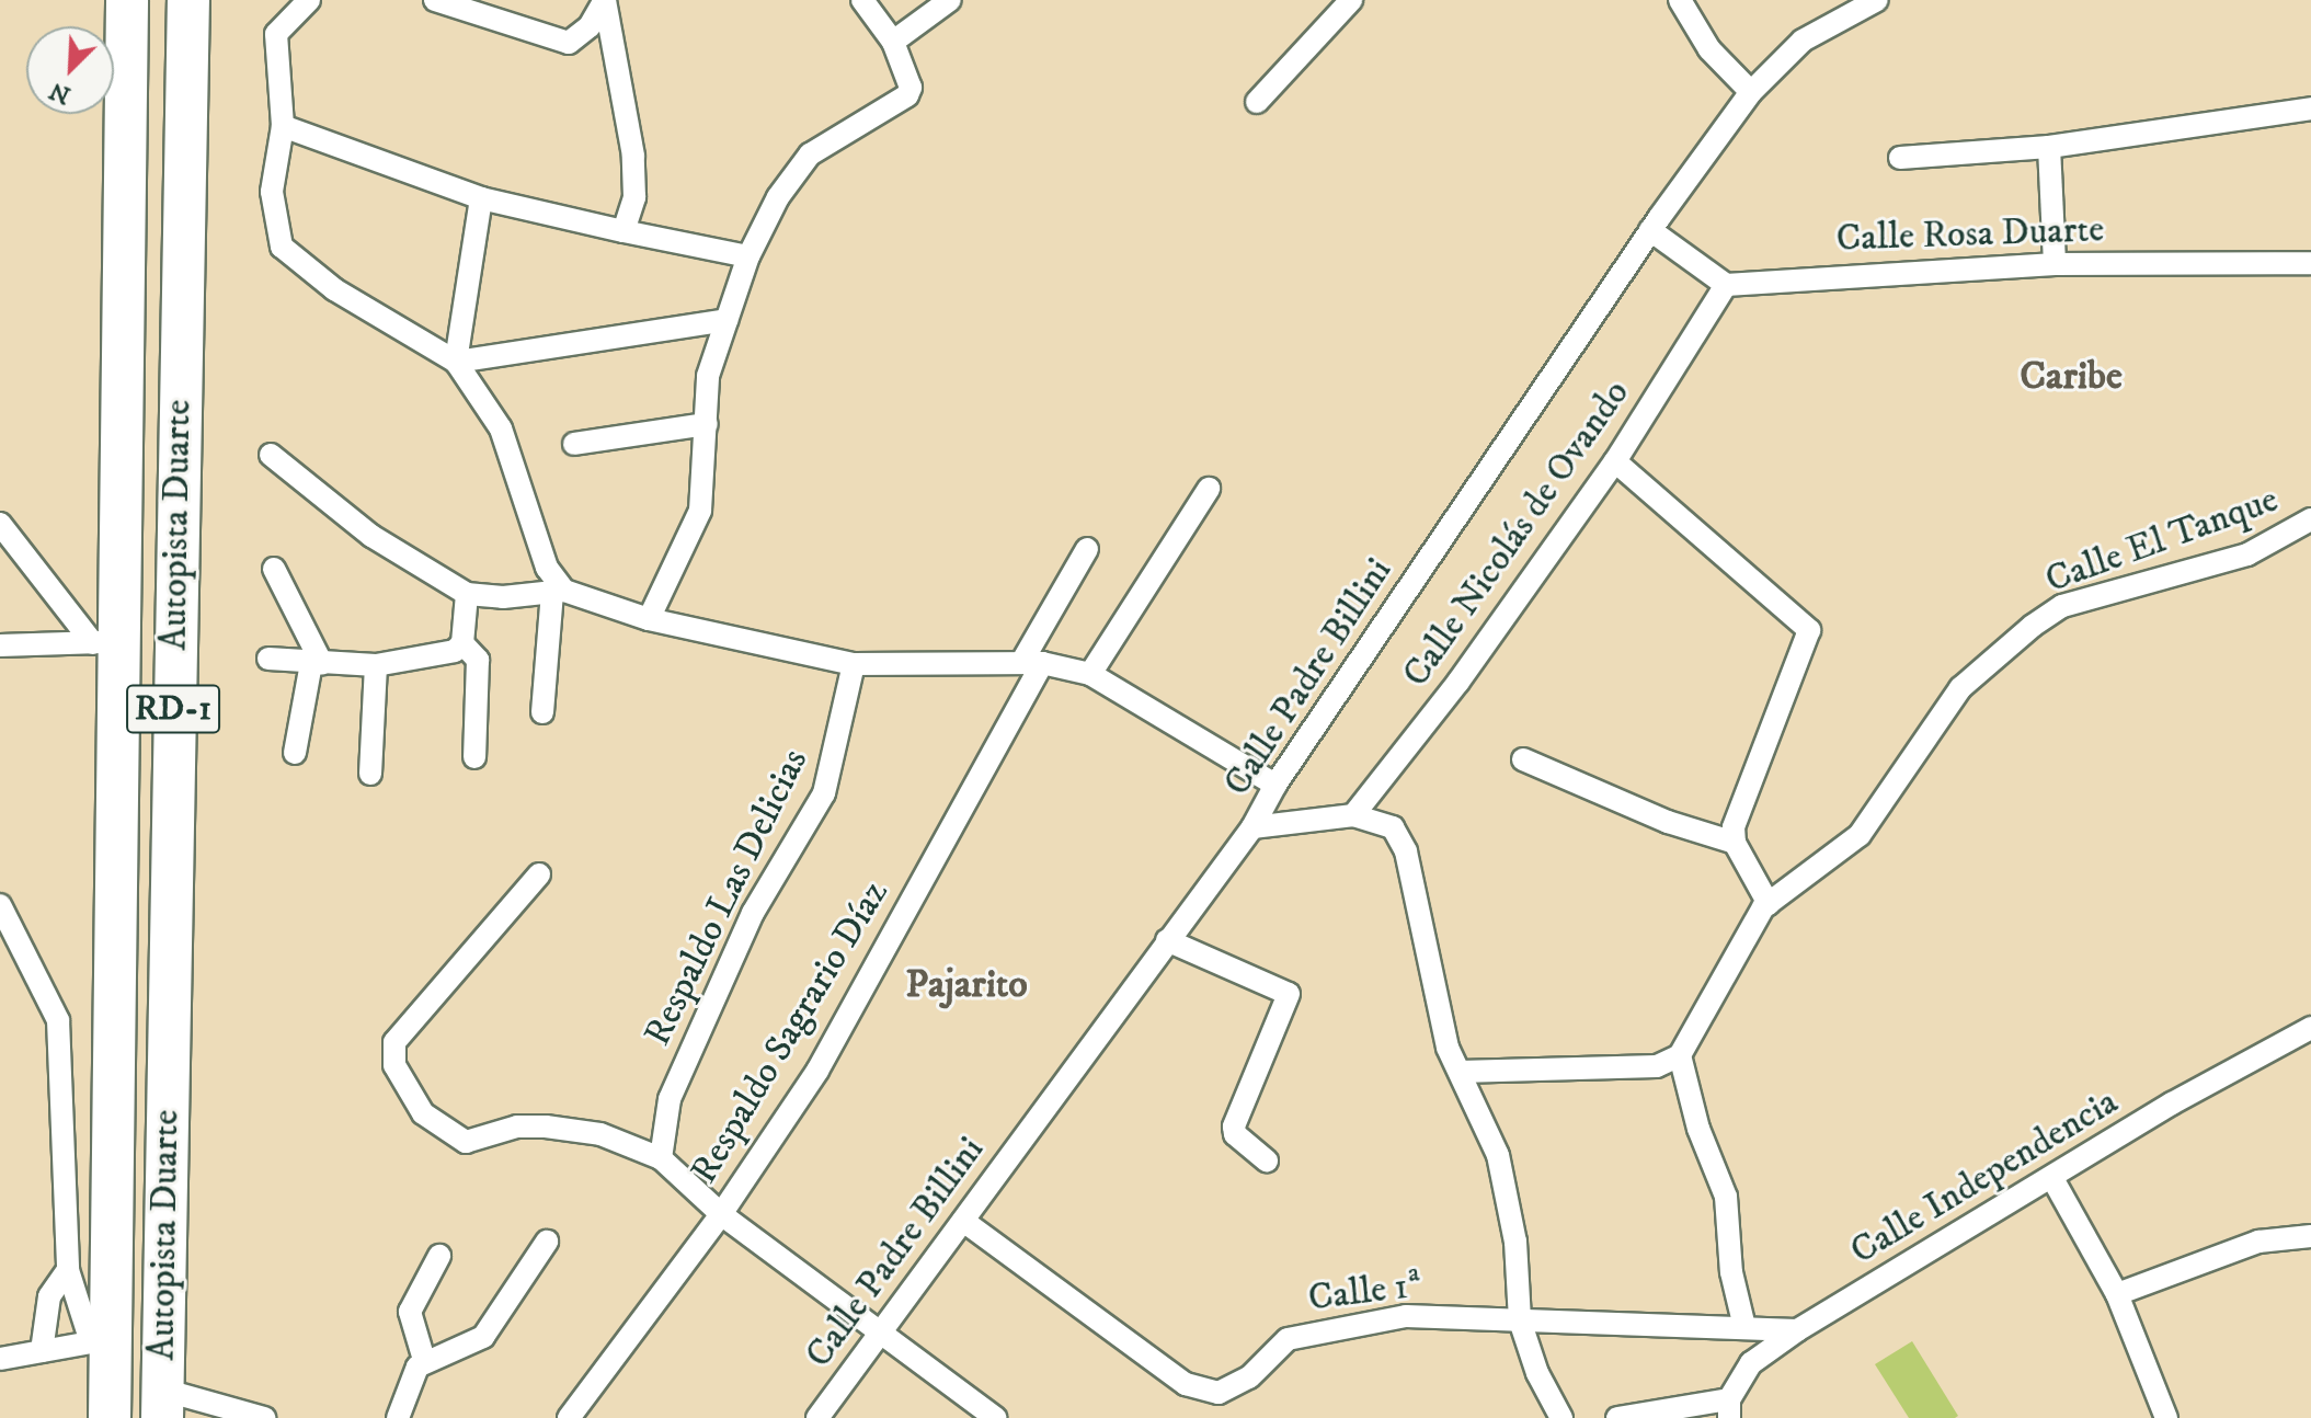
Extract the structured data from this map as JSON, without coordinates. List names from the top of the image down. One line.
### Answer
{"streets":{"highway":["Autopista Duarte","RD-1"],"street":["Calle Rosa Duarte","Calle Nicolás de Ovando","Calle El Tanque","Calle Padre Billini","Respaldo Las Delicias","Respaldo Sagrario Díaz","Calle Independencia","Calle 1ª"]},"crossings":[["Calle Rosa Duarte","Calle Nicolás de Ovando"],["Calle Padre Billini","Calle 1ª"],["Calle Independencia","Calle 1ª"]],"districts":["Caribe","Pajarito"],"north":"bottom left"}
